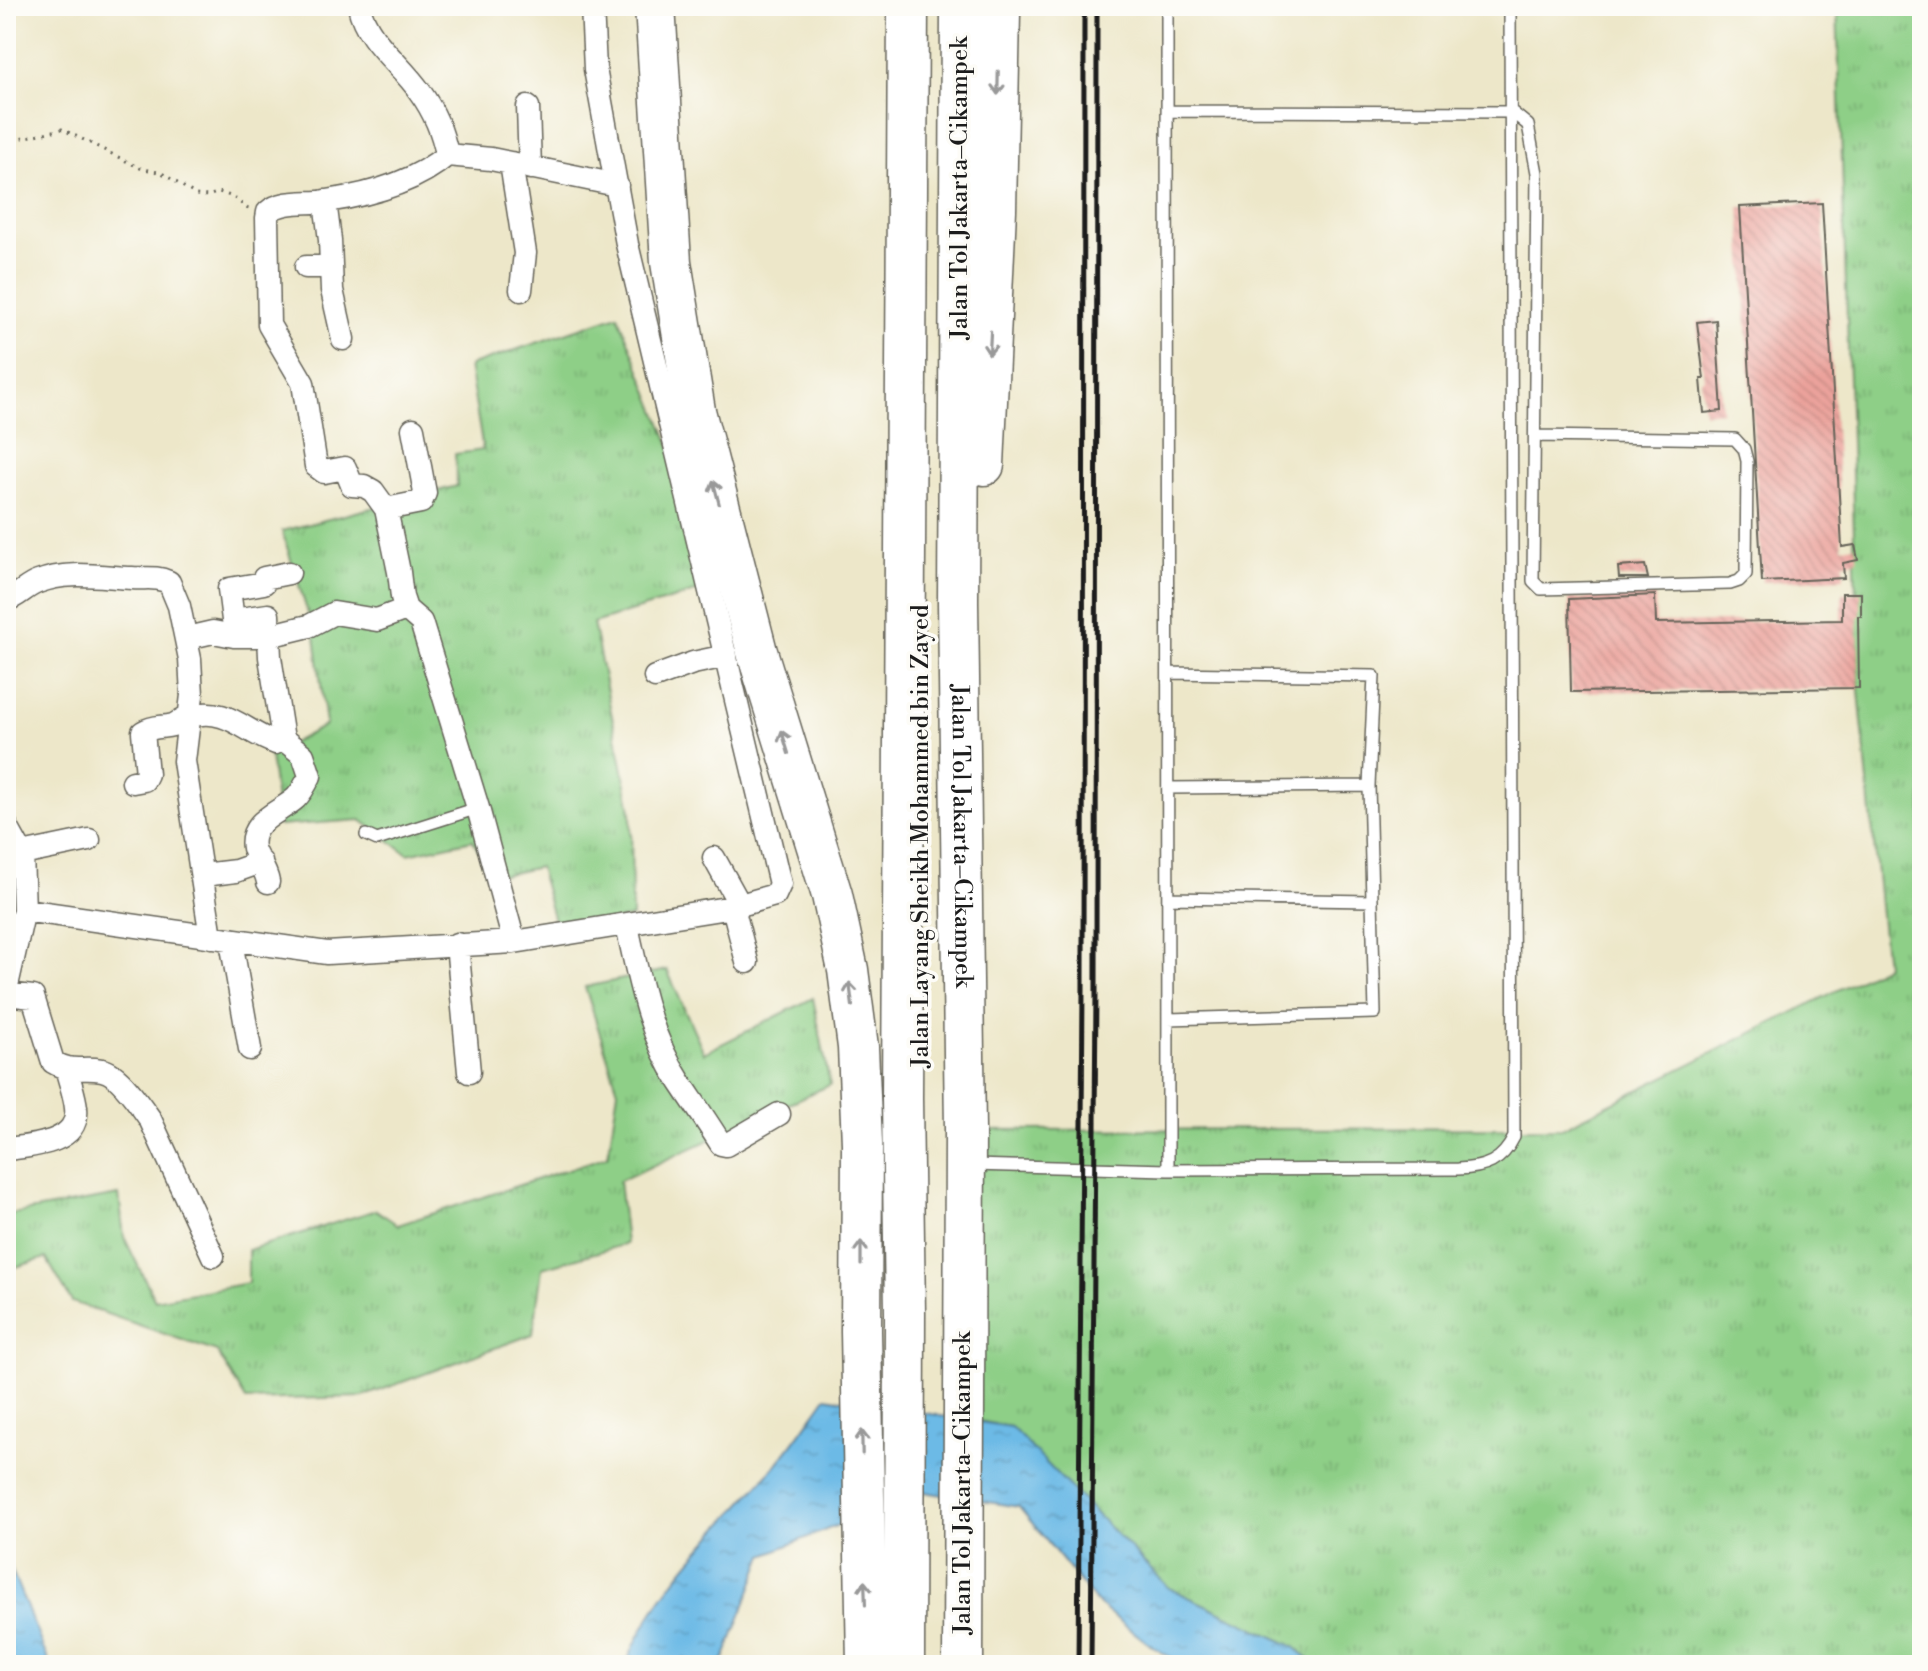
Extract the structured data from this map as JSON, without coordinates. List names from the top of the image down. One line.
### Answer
{"streets":{"highway":["Jalan Tol Jakarta–Cikampek","Jalan Layang Sheikh Mohammed bin Zayed"]}}
